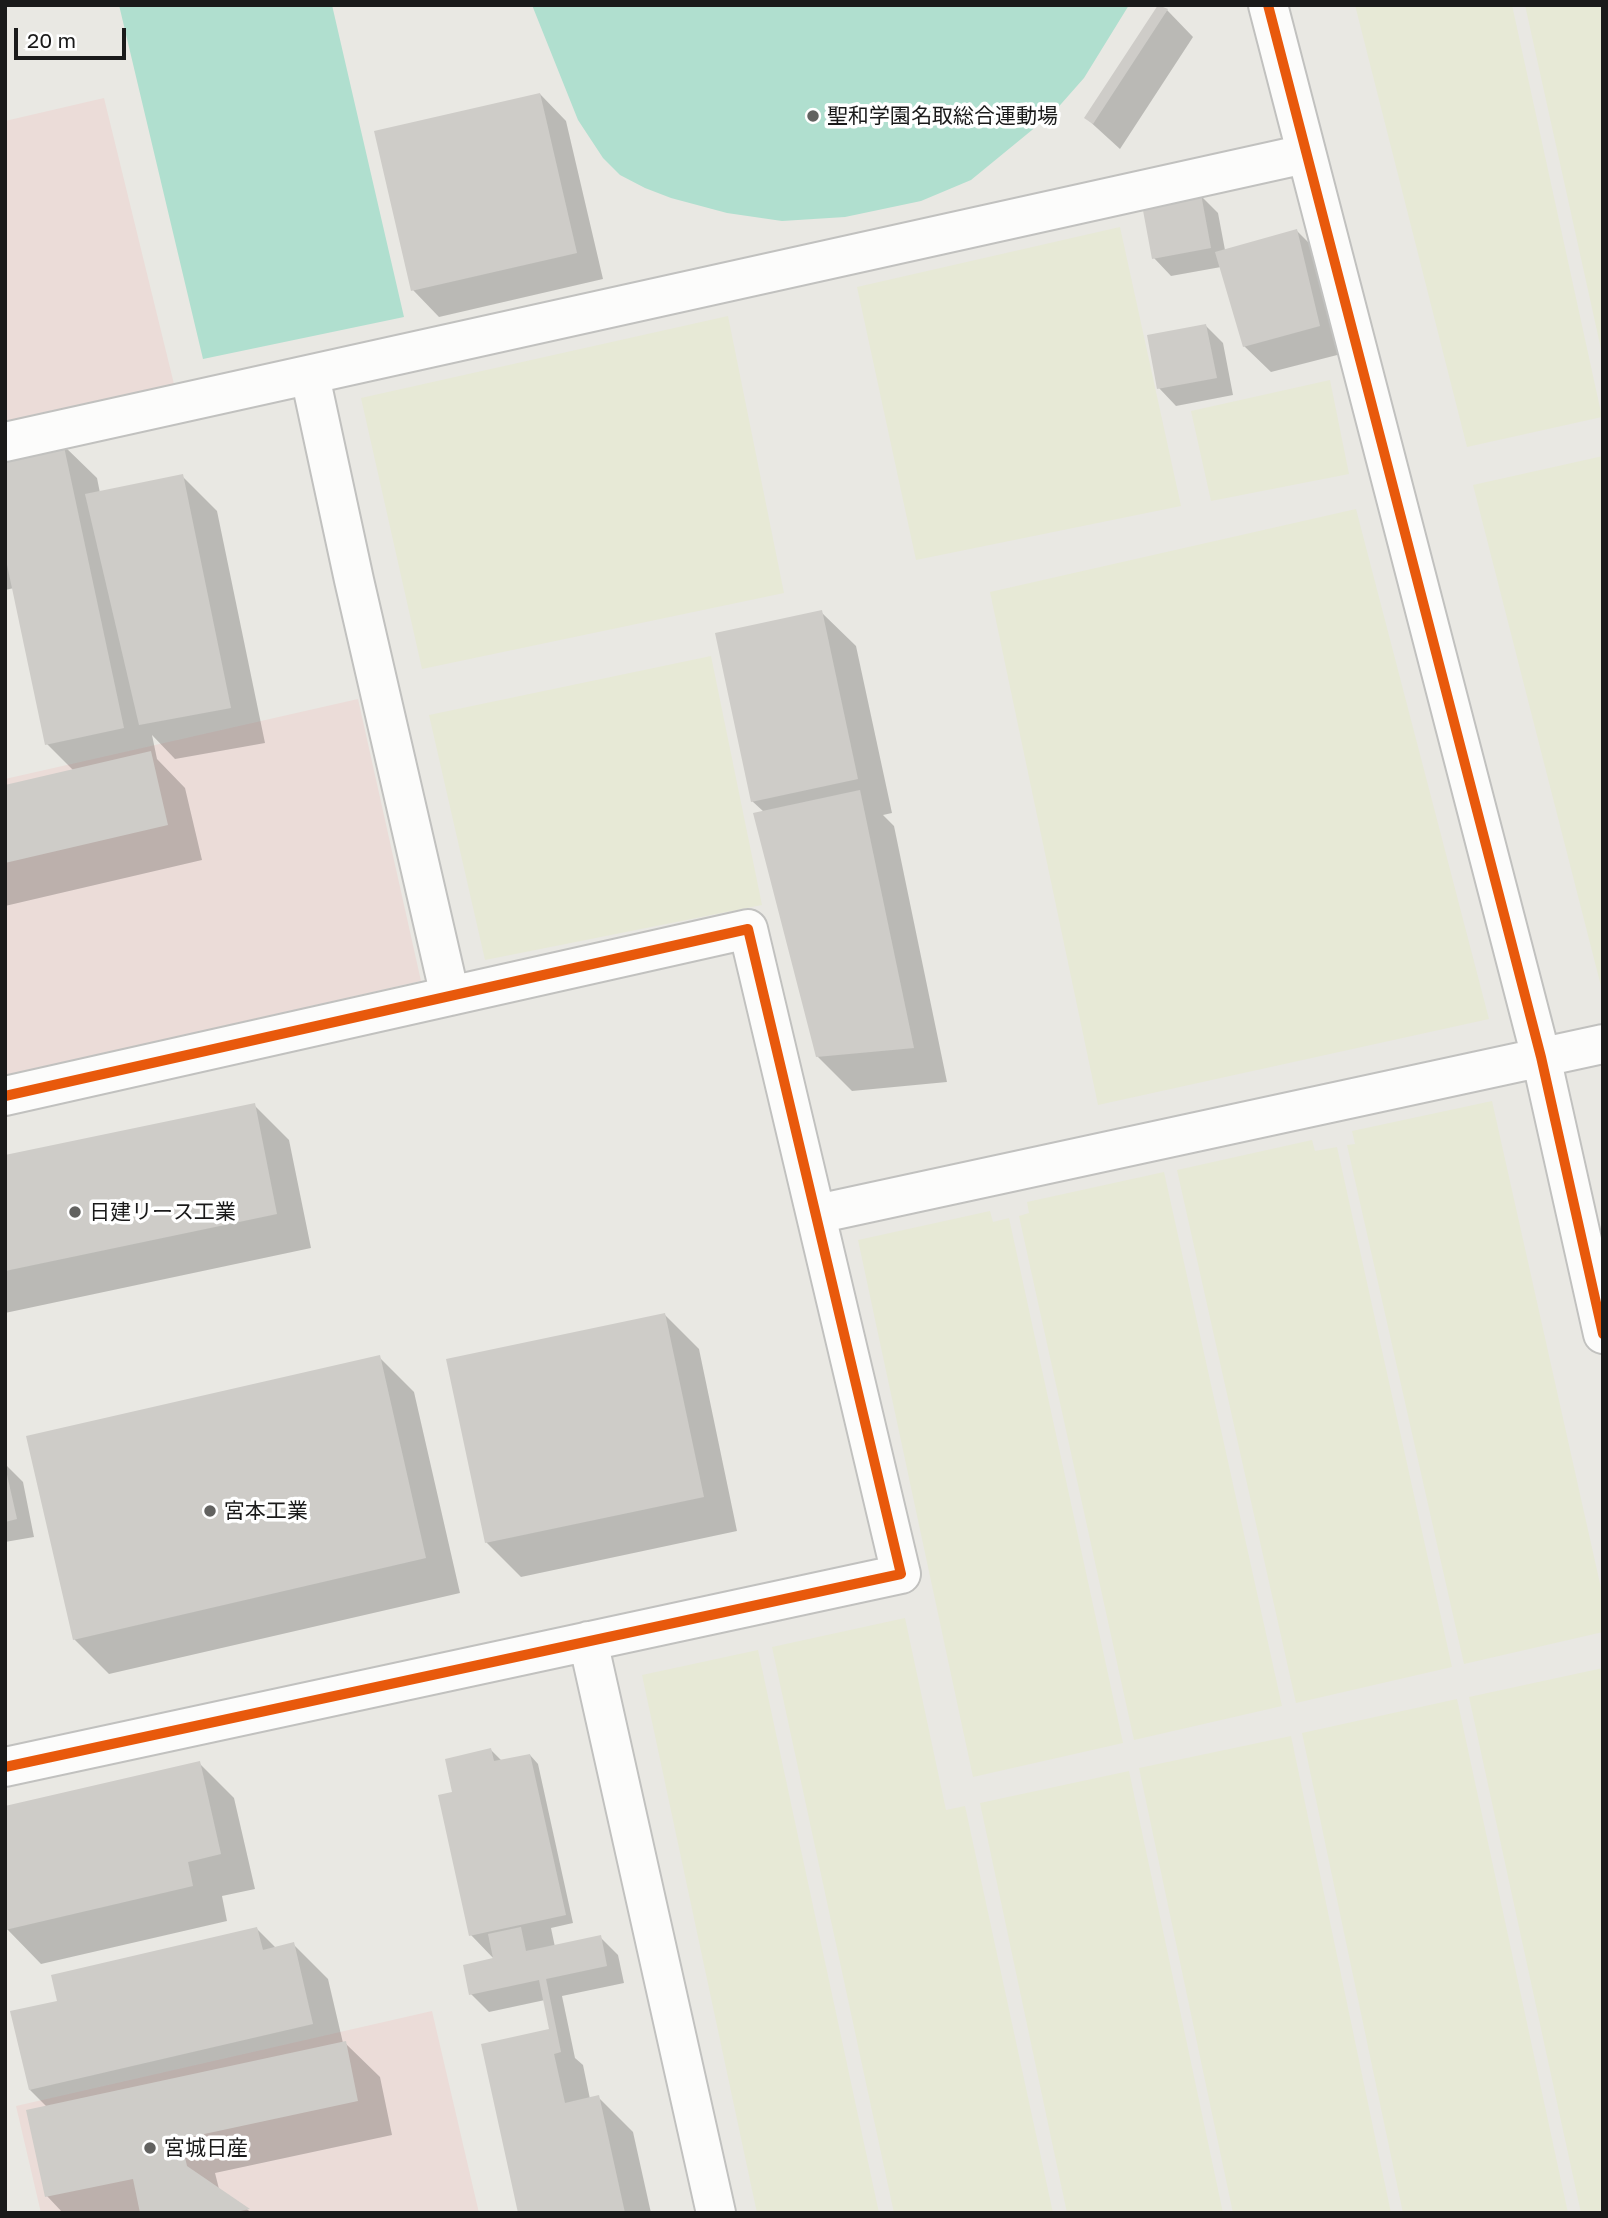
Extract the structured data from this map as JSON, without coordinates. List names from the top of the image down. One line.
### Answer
{"places":["聖和学園名取総合運動場","日建リース工業","宮本工業","宮城日産"],"scale_bar":"20 m"}
